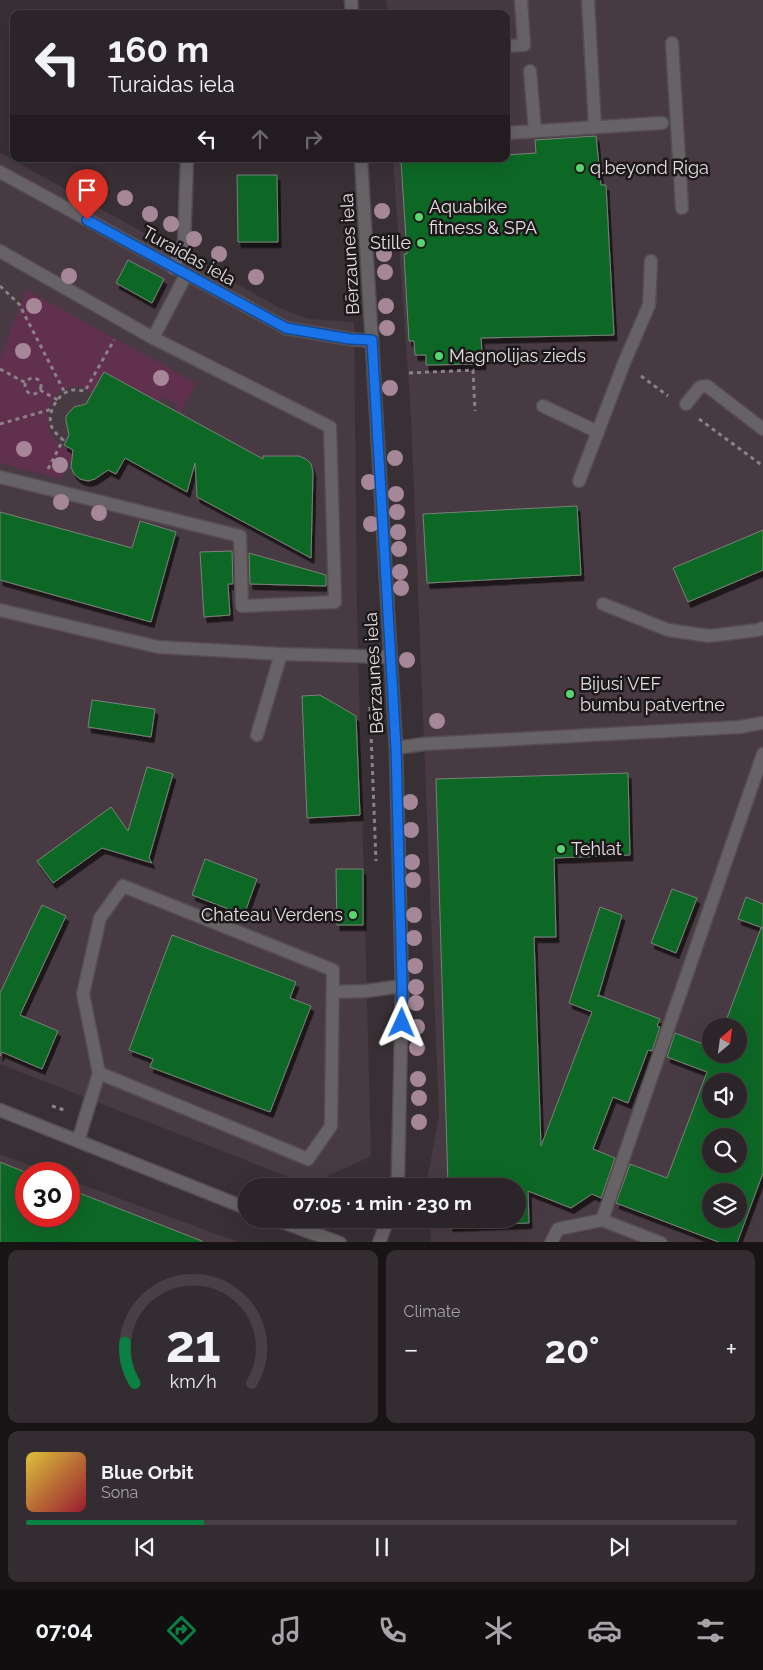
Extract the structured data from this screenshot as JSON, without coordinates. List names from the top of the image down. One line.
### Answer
{"streets":{"street":["Bērzaunes iela","Turaidas iela"]},"crossings":[["Bērzaunes iela","Turaidas iela"]],"places":["q.beyond Riga","Aquabike fitness & SPA","Stille","Magnolijas zieds","Bijusi VEF bumbu patvertne","Tehlat","Chateau Verdens"],"north":"top right","page":{"turn":["160 m","Turaidas iela"],"limit":"30","trip":"07:05 · 1 min · 230 m","tile":"Climate","heat":["−","20°","+"],"song":["Blue Orbit","Sona"],"tabs":"07:04","gauge":["21","km/h"]}}
